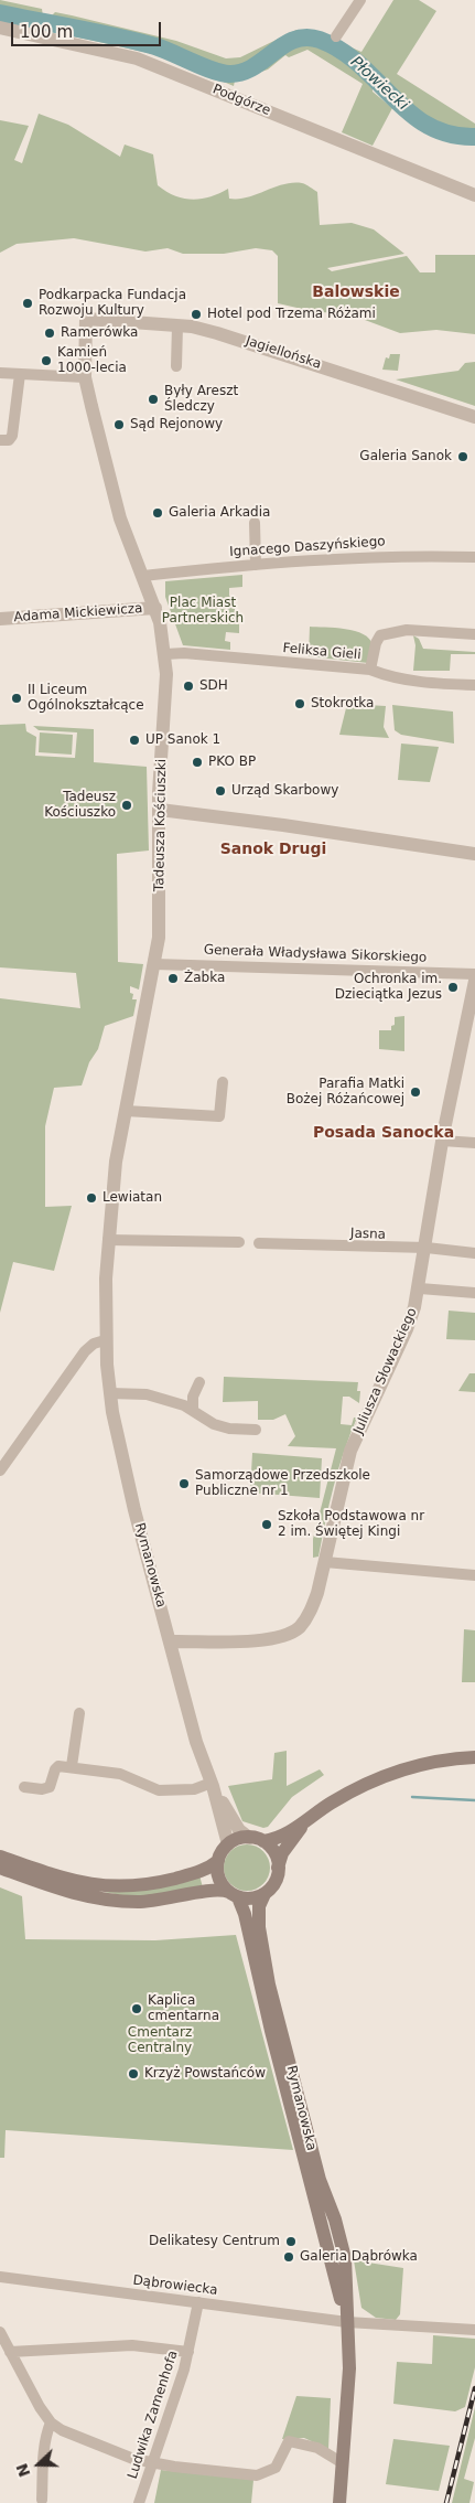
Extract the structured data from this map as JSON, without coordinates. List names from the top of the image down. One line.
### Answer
{"streets":{"main road":["Rymanowska"],"street":["Podgórze","Jagiellońska","Ignacego Daszyńskiego","Adama Mickiewicza","Feliksa Gieli","Tadeusza Kościuszki","Generała Władysława Sikorskiego","Jasna","Juliusza Słowackiego","Dąbrowiecka","Ludwika Zamenhofa"]},"crossings":[["Jagiellońska","Tadeusza Kościuszki"],["Ignacego Daszyńskiego","Tadeusza Kościuszki"],["Adama Mickiewicza","Tadeusza Kościuszki"],["Feliksa Gieli","Tadeusza Kościuszki"],["Tadeusza Kościuszki","Generała Władysława Sikorskiego"],["Tadeusza Kościuszki","Rymanowska"],["Jasna","Juliusza Słowackiego"],["Juliusza Słowackiego","Rymanowska"],["Rymanowska","Dąbrowiecka"],["Dąbrowiecka","Ludwika Zamenhofa"]],"districts":["Balowskie","Sanok Drugi","Posada Sanocka"],"water":["Płowiecki"],"parks":["Plac Miast Partnerskich","Cmentarz Centralny"],"places":["Podkarpacka Fundacja Rozwoju Kultury","Hotel pod Trzema Różami","Ramerówka","Kamień 1000-lecia","Były Areszt Śledczy","Sąd Rejonowy","Galeria Sanok","Galeria Arkadia","SDH","II Liceum Ogólnokształcące","Stokrotka","UP Sanok 1","PKO BP","Urząd Skarbowy","Tadeusz Kościuszko","Żabka","Ochronka im. Dzieciątka Jezus","Parafia Matki Bożej Różańcowej","Lewiatan","Samorządowe Przedszkole Publiczne nr 1","Szkoła Podstawowa nr 2 im. Świętej Kingi","Kaplica cmentarna","Krzyż Powstańców","Delikatesy Centrum","Galeria Dąbrówka"],"scale_bar":"100 m","north":"left"}
